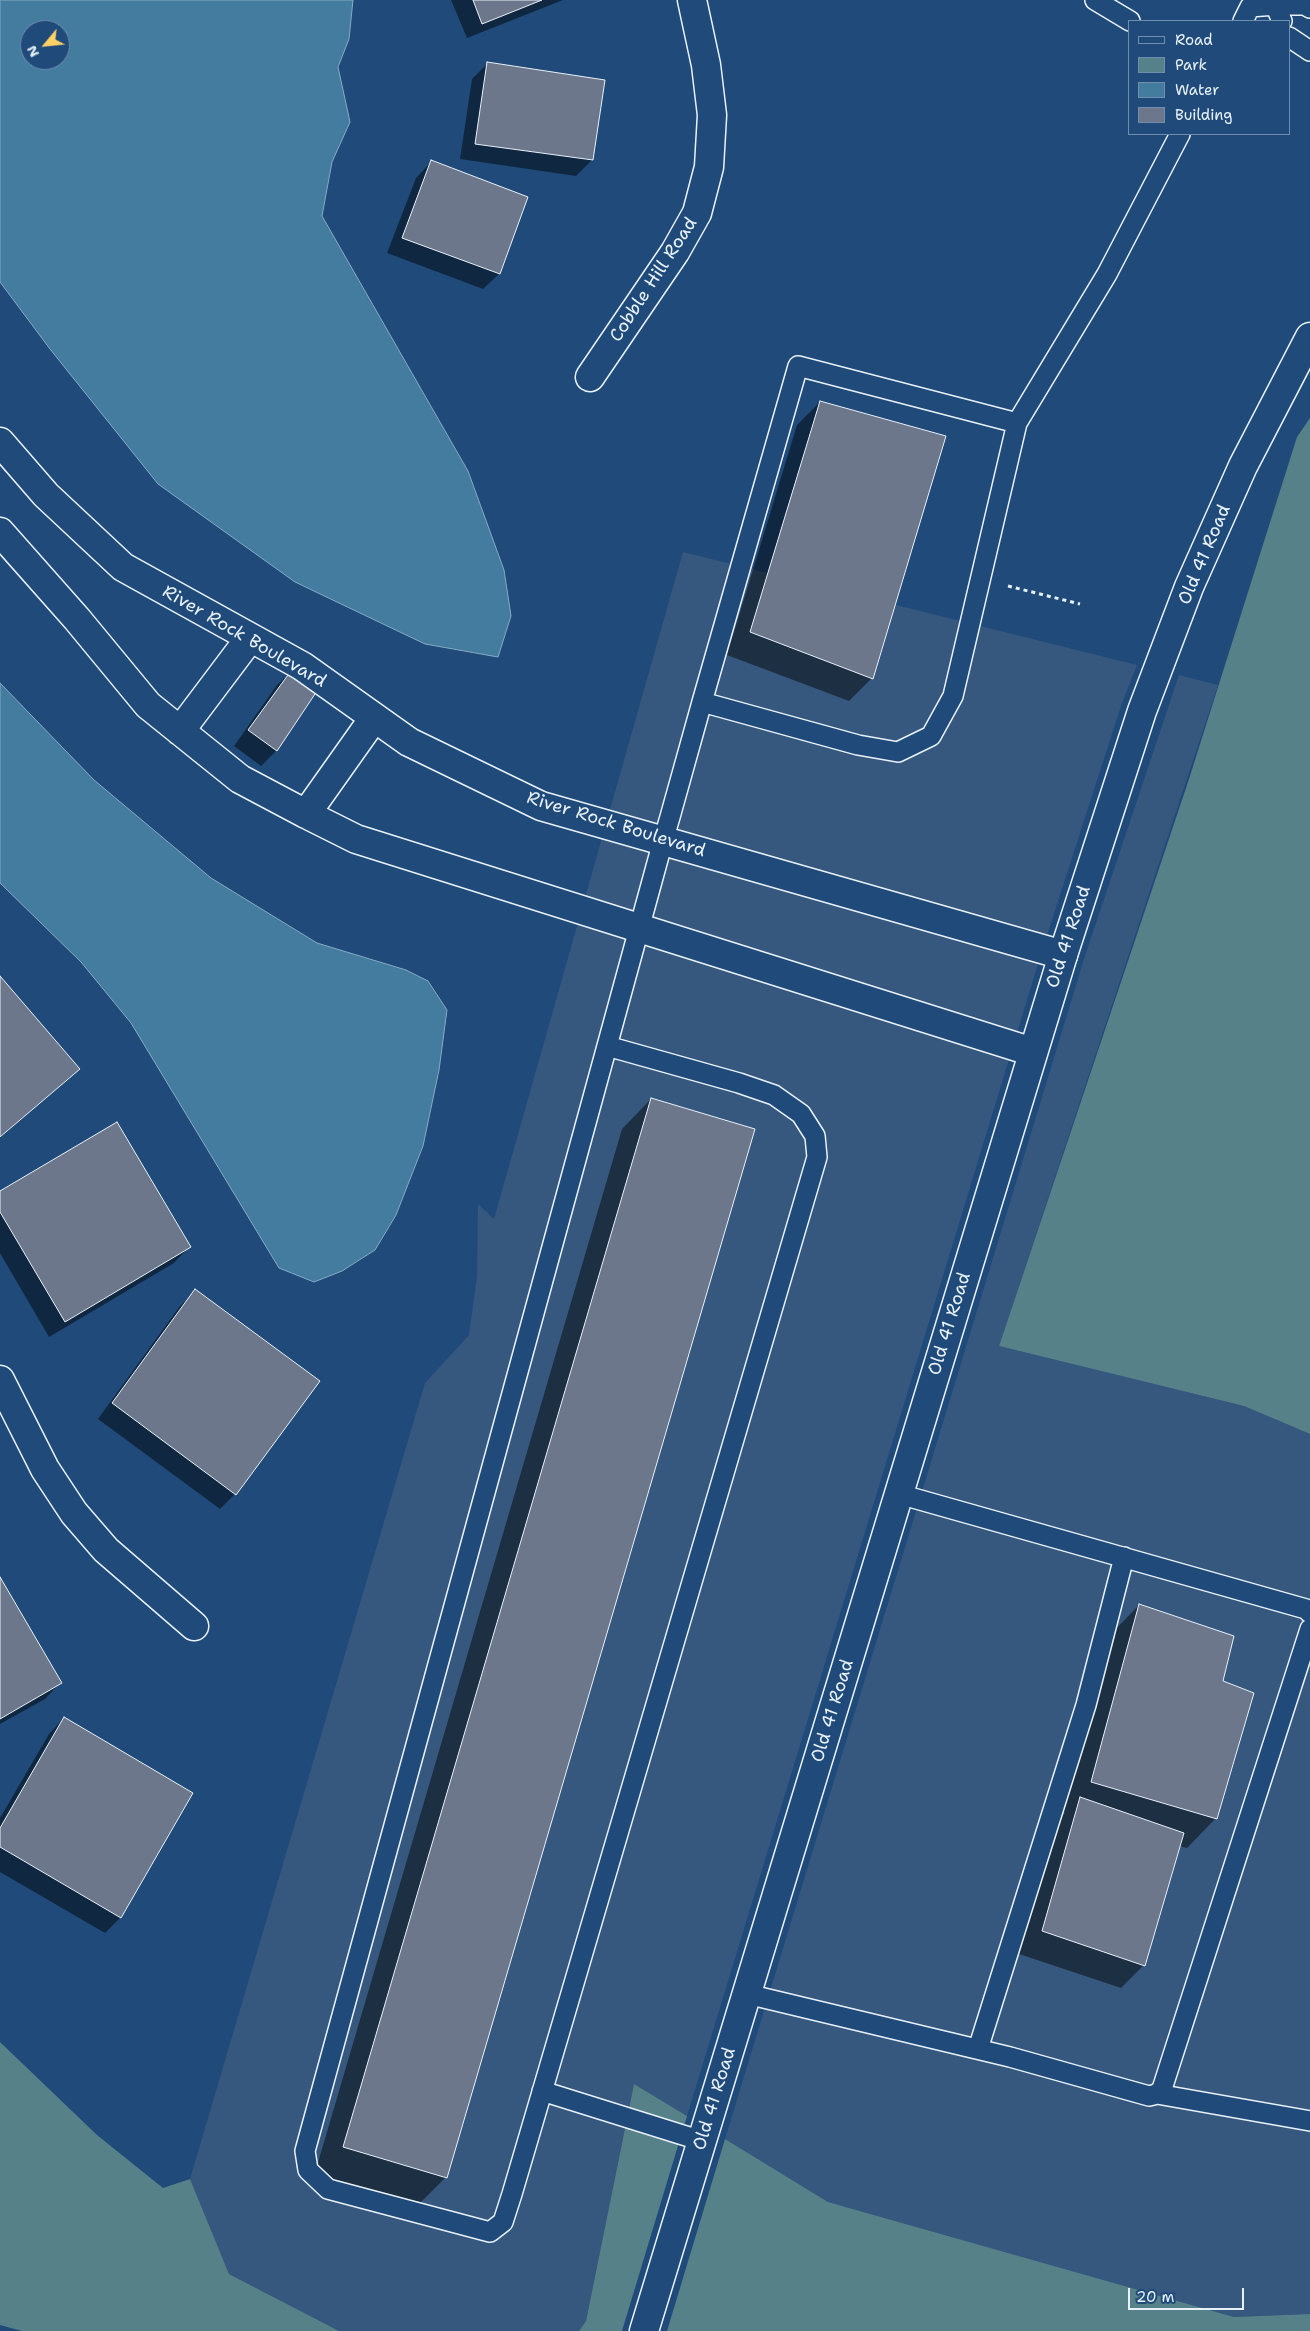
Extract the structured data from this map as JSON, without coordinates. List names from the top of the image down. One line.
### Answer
{"streets":{"street":["Cobble Hill Road","Old 41 Road","River Rock Boulevard"]},"crossings":[["Old 41 Road","River Rock Boulevard"]],"legend":["Road","Park","Water","Building"],"scale_bar":"20 m","north":"bottom left"}
